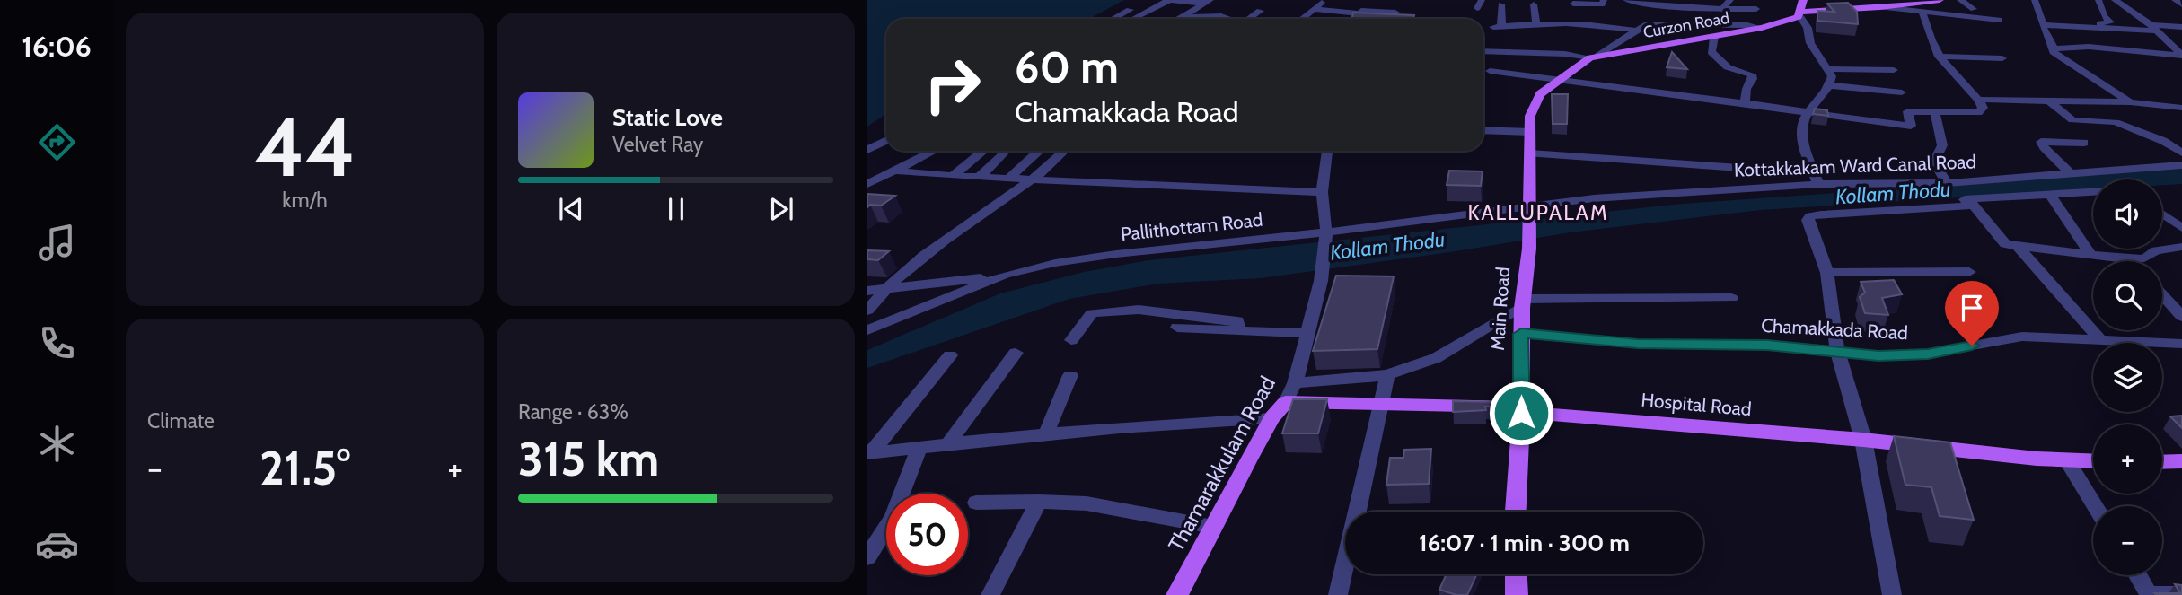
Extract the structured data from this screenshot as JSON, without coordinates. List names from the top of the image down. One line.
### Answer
{"streets":{"main road":["Curzon Road","Main Road","Hospital Road","Thamarakkulam Road"],"street":["Kottakkakam Ward Canal Road","Pallithottam Road","Chamakkada Road"]},"crossings":[["Kottakkakam Ward Canal Road","Pallithottam Road"],["Kottakkakam Ward Canal Road","Main Road"],["Pallithottam Road","Main Road"],["Pallithottam Road","Thamarakkulam Road"],["Main Road","Chamakkada Road"],["Main Road","Hospital Road"],["Hospital Road","Thamarakkulam Road"]],"districts":["KALLUPALAM"],"water":["Kollam Thodu"],"page":{"tabs":"16:06","tile":[["44","km/h"],"Climate",["Range · 63%","315 km"]],"turn":["60 m","Chamakkada Road"],"song":["Static Love","Velvet Ray"],"map_buttons":["+","−"],"heat":["−","21.5°","+"],"limit":"50","trip":"16:07 · 1 min · 300 m"}}
